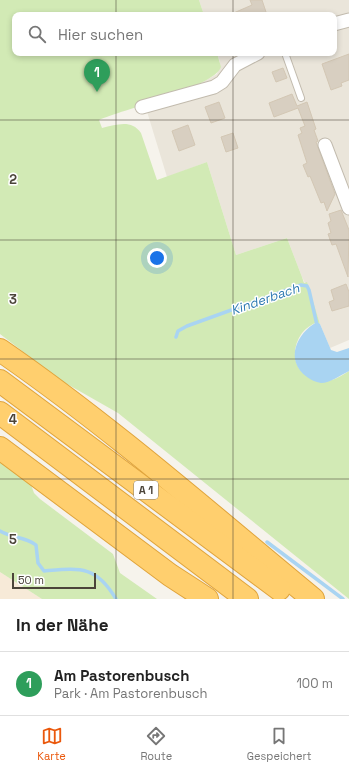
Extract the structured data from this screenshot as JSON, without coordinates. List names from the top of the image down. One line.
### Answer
{"streets":{"highway":["A 1"]},"water":["Kinderbach"],"scale_bar":"50 m","page":{"search":"Hier suchen","pins":"1","scale":"50 m","heading":"In der Nähe","list":[{"mark":"1","name":"Am Pastorenbusch","note":"Park · Am Pastorenbusch","value":"100 m"}],"nav":["Karte","Route","Gespeichert"]},"grid":{"rows":["2","3","4","5"]}}
